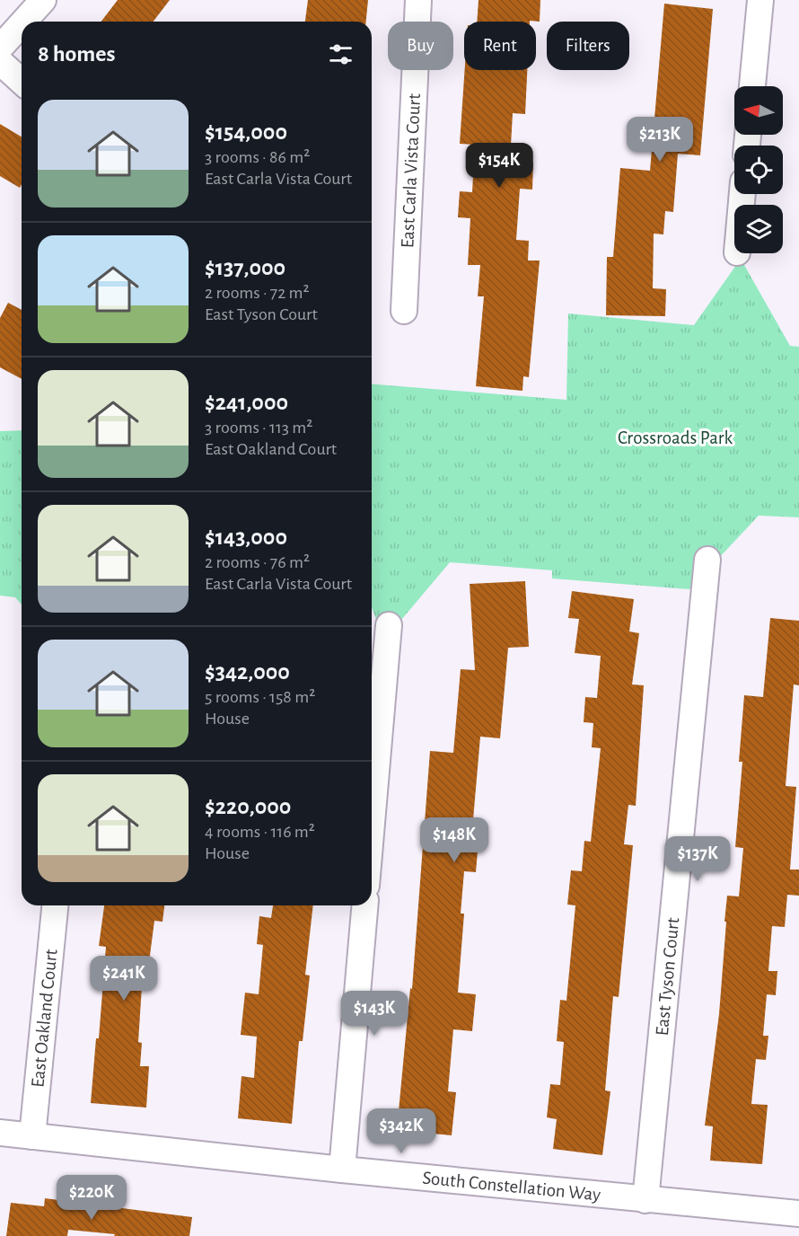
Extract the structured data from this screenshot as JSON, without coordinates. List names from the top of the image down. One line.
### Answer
{"streets":{"street":["East Carla Vista Court","East Tyson Court","East Oakland Court","South Constellation Way"]},"crossings":[["East Tyson Court","South Constellation Way"],["East Oakland Court","South Constellation Way"]],"parks":["Crossroads Park"],"north":"left","page":{"chip":["Buy","Rent","Filters"],"heading":"8 homes","list":[{"name":"$154,000","note":"3 rooms · 86 m² · East Carla Vista Court"},{"name":"$137,000","note":"2 rooms · 72 m² · East Tyson Court"},{"name":"$241,000","note":"3 rooms · 113 m² · East Oakland Court"},{"name":"$143,000","note":"2 rooms · 76 m² · East Carla Vista Court"},{"name":"$342,000","note":"5 rooms · 158 m² · House"},{"name":"$220,000","note":"4 rooms · 116 m² · House"}],"price":["$213K","$154K","$148K","$137K","$241K","$143K","$342K","$220K"]}}
